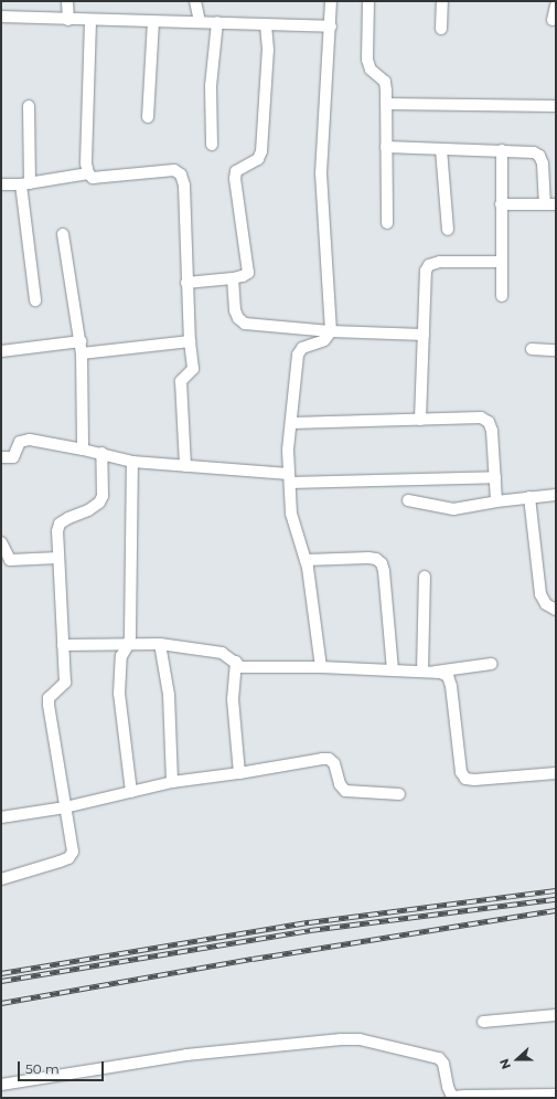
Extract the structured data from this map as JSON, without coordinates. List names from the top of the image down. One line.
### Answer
{"scale_bar":"50 m","north":"left"}
